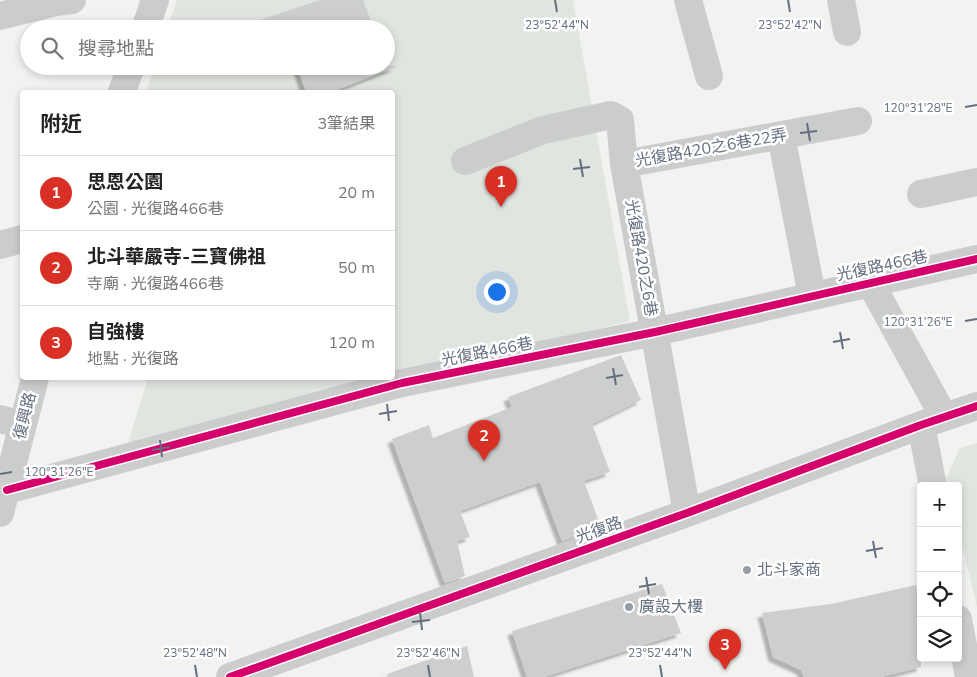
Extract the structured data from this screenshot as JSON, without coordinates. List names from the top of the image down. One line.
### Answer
{"streets":{"street":["光復路420之6巷22弄","光復路420之6巷","光復路466巷","復興路","光復路"]},"crossings":[["光復路420之6巷22弄","光復路420之6巷"],["光復路420之6巷","光復路466巷"],["光復路420之6巷","光復路"],["光復路466巷","復興路"]],"places":["北斗家商","廣設大樓"],"page":{"search":"搜尋地點","heading":["附近","3筆結果"],"list":[{"mark":"1","name":"思恩公園","note":"公園 · 光復路466巷","value":"20 m"},{"mark":"2","name":"北斗華嚴寺-三寶佛祖","note":"寺廟 · 光復路466巷","value":"50 m"},{"mark":"3","name":"自強樓","note":"地點 · 光復路","value":"120 m"}],"pins":["1","2","3"],"map_buttons":["+","−"]},"coordinates":["23°52'44\"N","23°52'42\"N","120°31'28\"E","120°31'26\"E","23°52'48\"N","23°52'46\"N"]}
